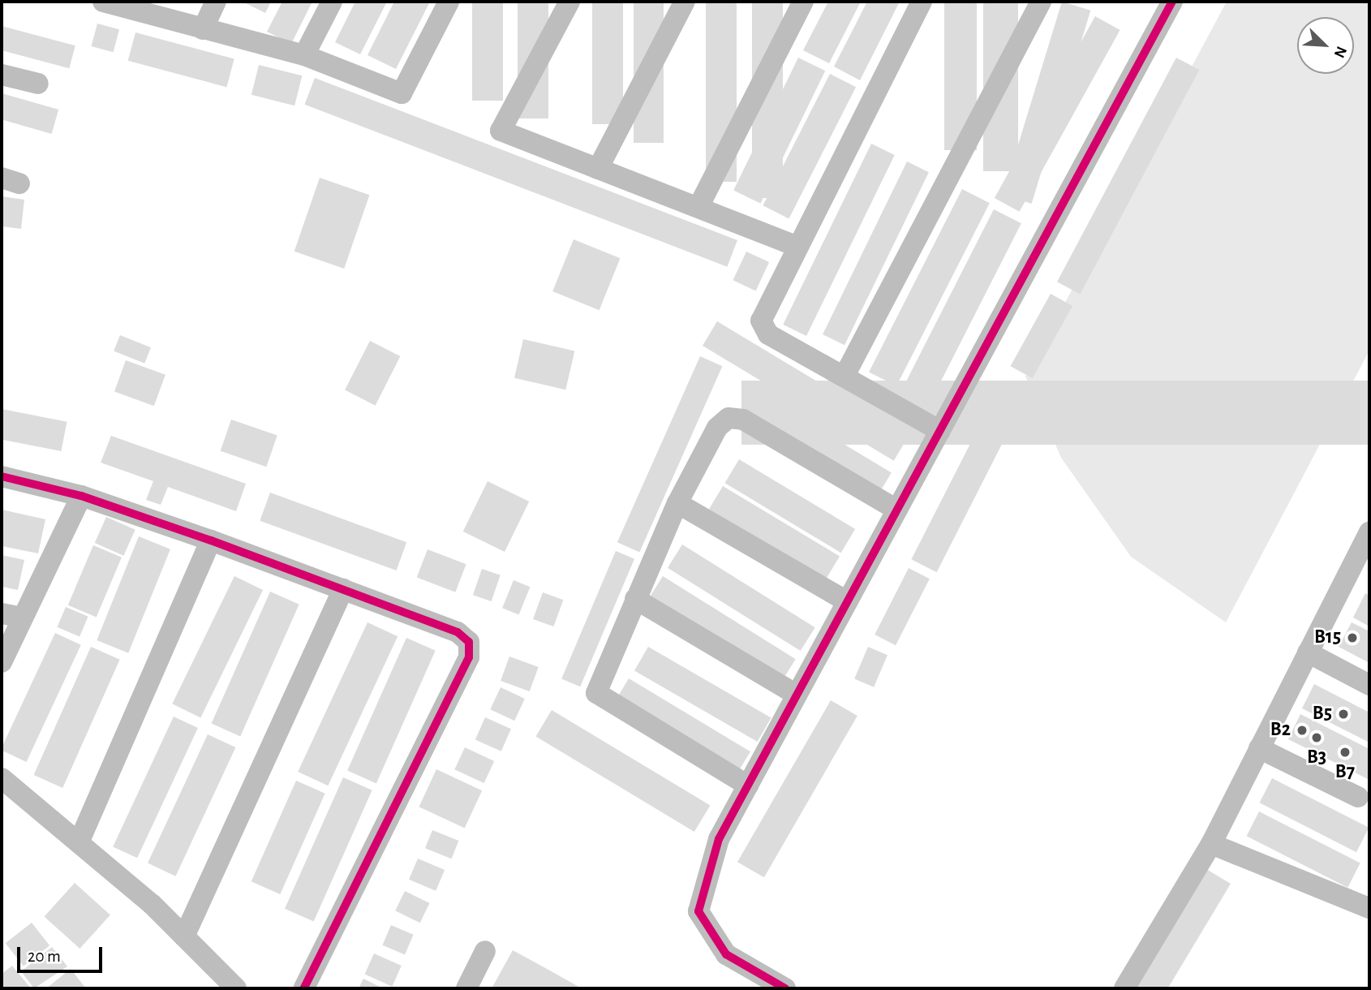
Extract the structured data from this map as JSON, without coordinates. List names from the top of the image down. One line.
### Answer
{"places":["B15","B5","B2","B3","B7"],"scale_bar":"20 m","north":"bottom right"}
